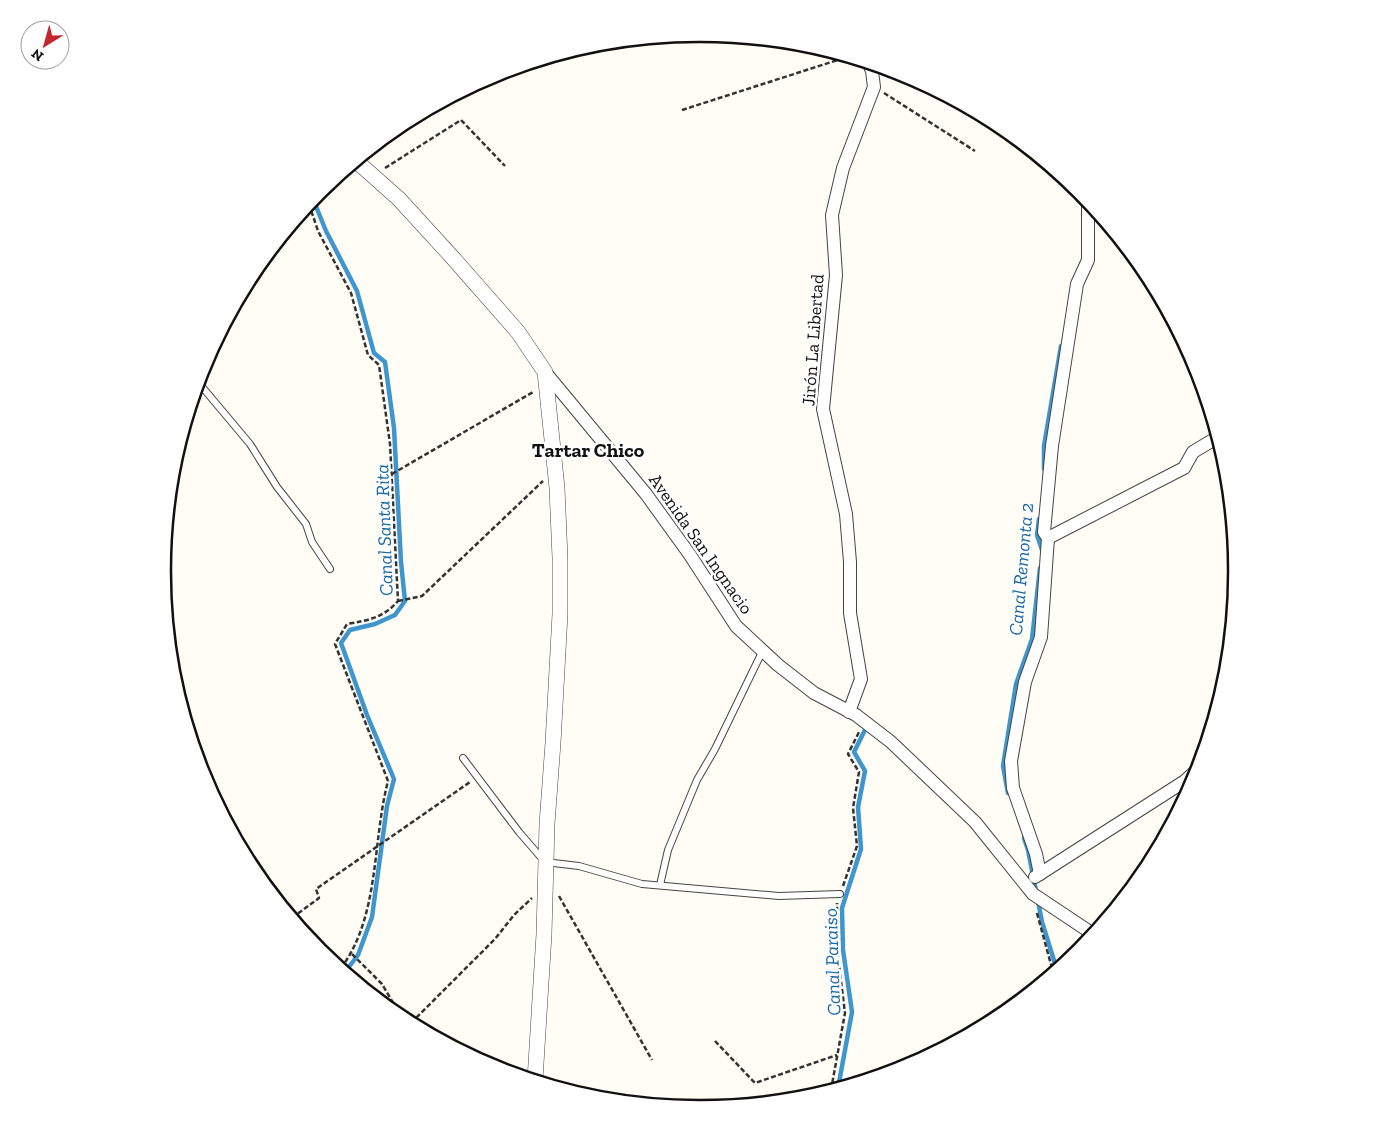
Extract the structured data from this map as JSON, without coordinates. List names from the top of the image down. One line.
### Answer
{"streets":{"street":["Jirón La Libertad","Avenida San Ingnacio"]},"crossings":[["Jirón La Libertad","Avenida San Ingnacio"]],"districts":["Tartar Chico"],"water":["Canal Santa Rita","Canal Remonta 2","Canal Paraiso"],"north":"bottom left"}
